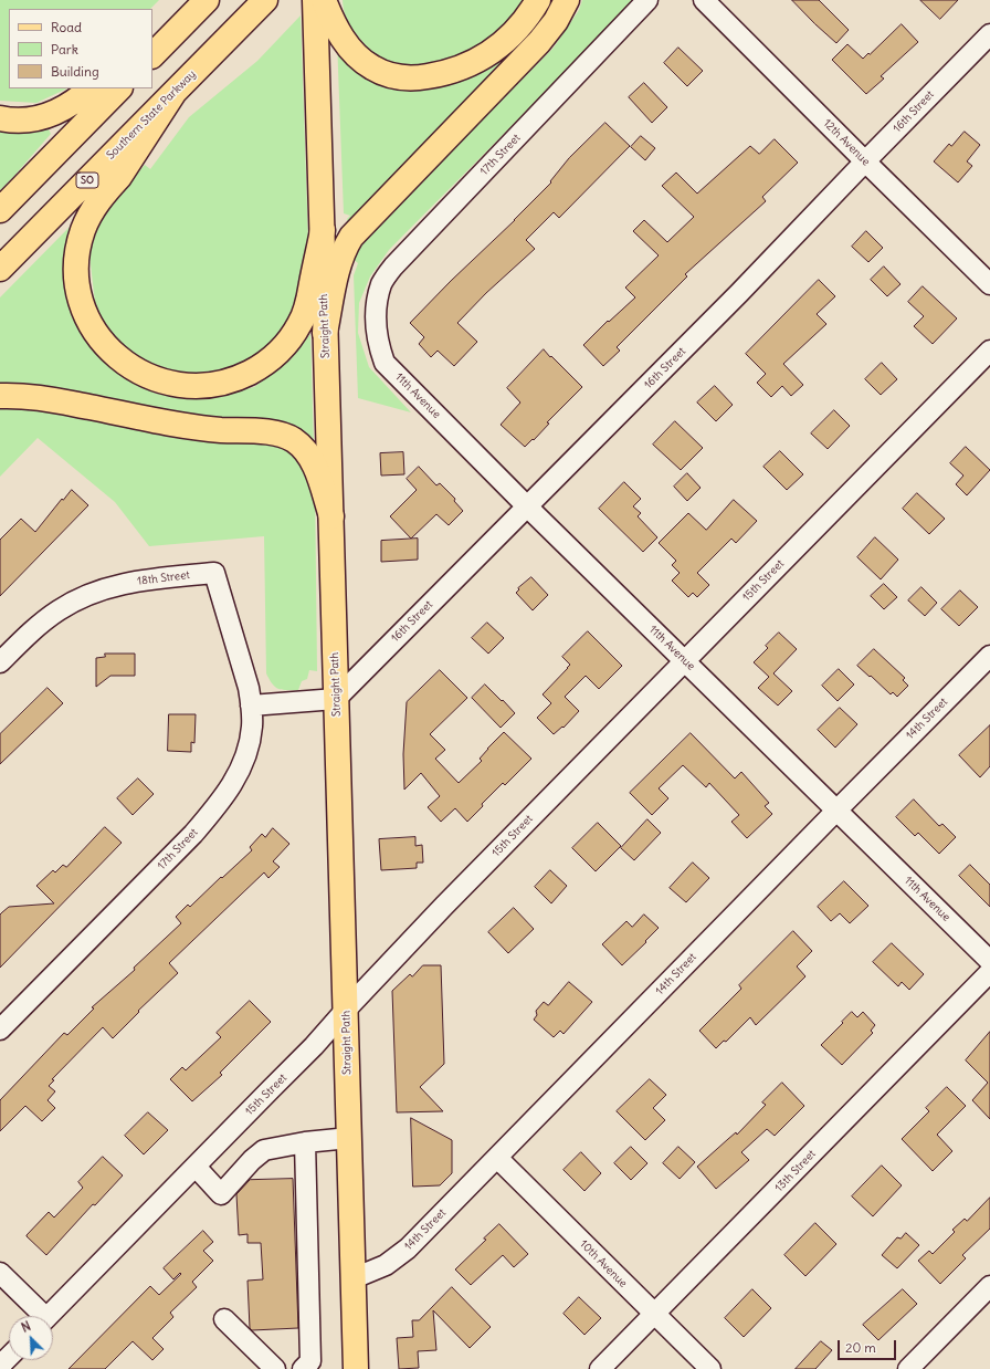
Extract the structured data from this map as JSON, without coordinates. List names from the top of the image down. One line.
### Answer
{"streets":{"main road":["Southern State Parkway","SO","Straight Path"],"street":["16th Street","12th Avenue","17th Street","11th Avenue","18th Street","15th Street","14th Street","13th Street","10th Avenue"]},"crossings":[["16th Street","12th Avenue"],["16th Street","Straight Path"],["16th Street","11th Avenue"],["17th Street","11th Avenue"],["17th Street","18th Street"],["Straight Path","15th Street"],["Straight Path","14th Street"],["11th Avenue","15th Street"],["11th Avenue","14th Street"],["14th Street","10th Avenue"],["13th Street","10th Avenue"]],"legend":["Road","Park","Building"],"scale_bar":"20 m","north":"top left"}
